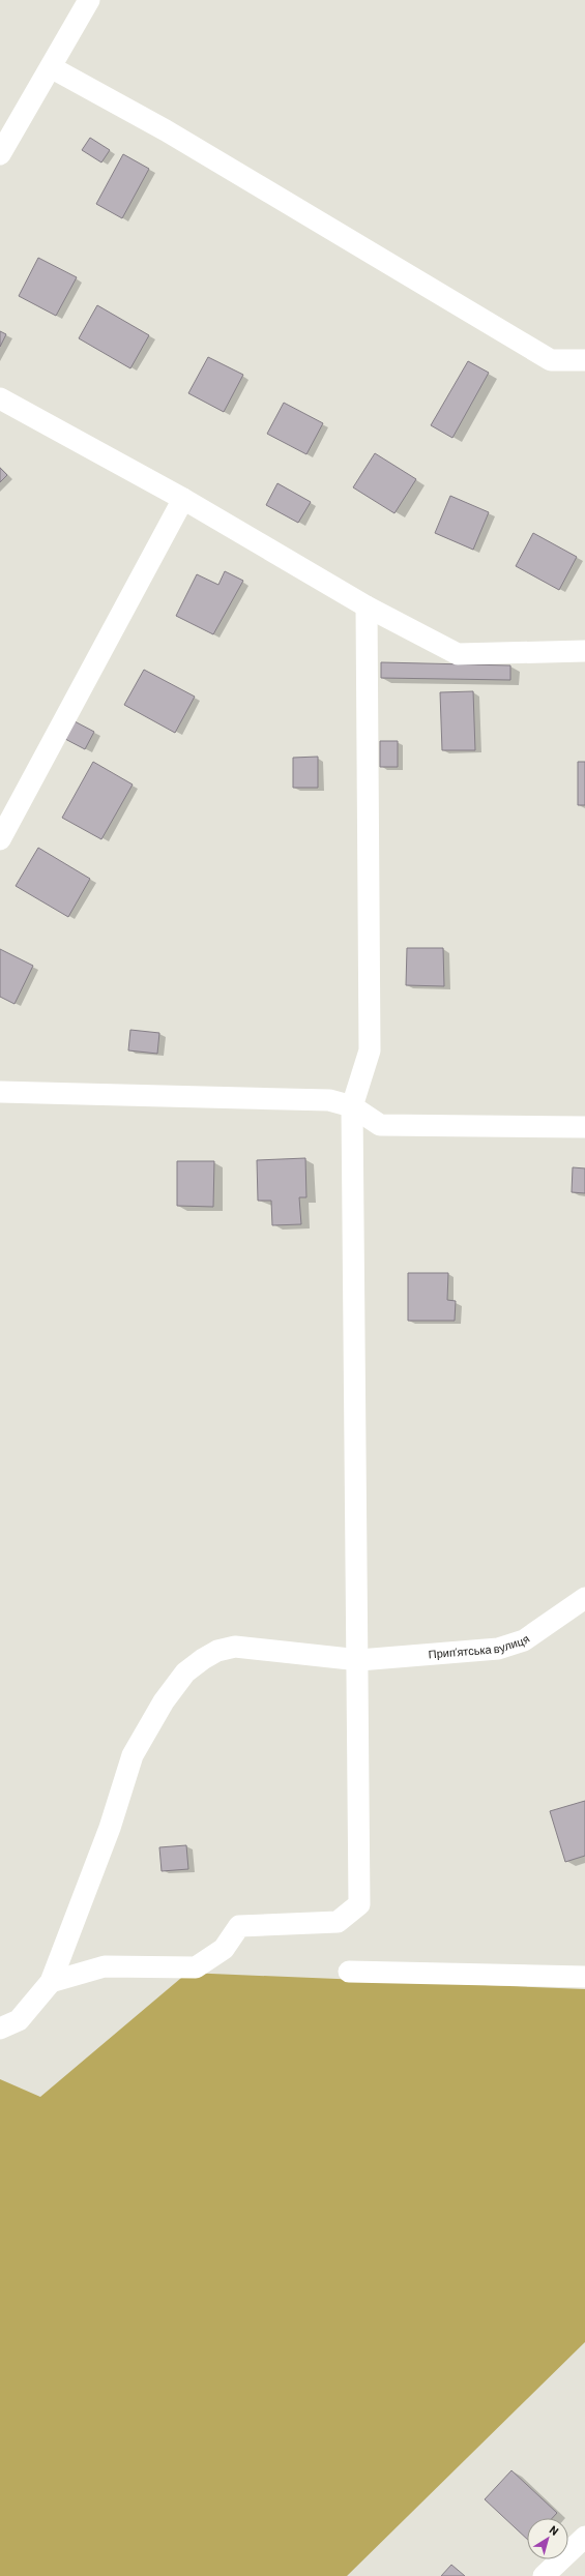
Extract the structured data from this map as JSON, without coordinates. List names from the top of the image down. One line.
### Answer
{"streets":{"street":["Прип’ятська вулиця"]},"north":"top right"}
